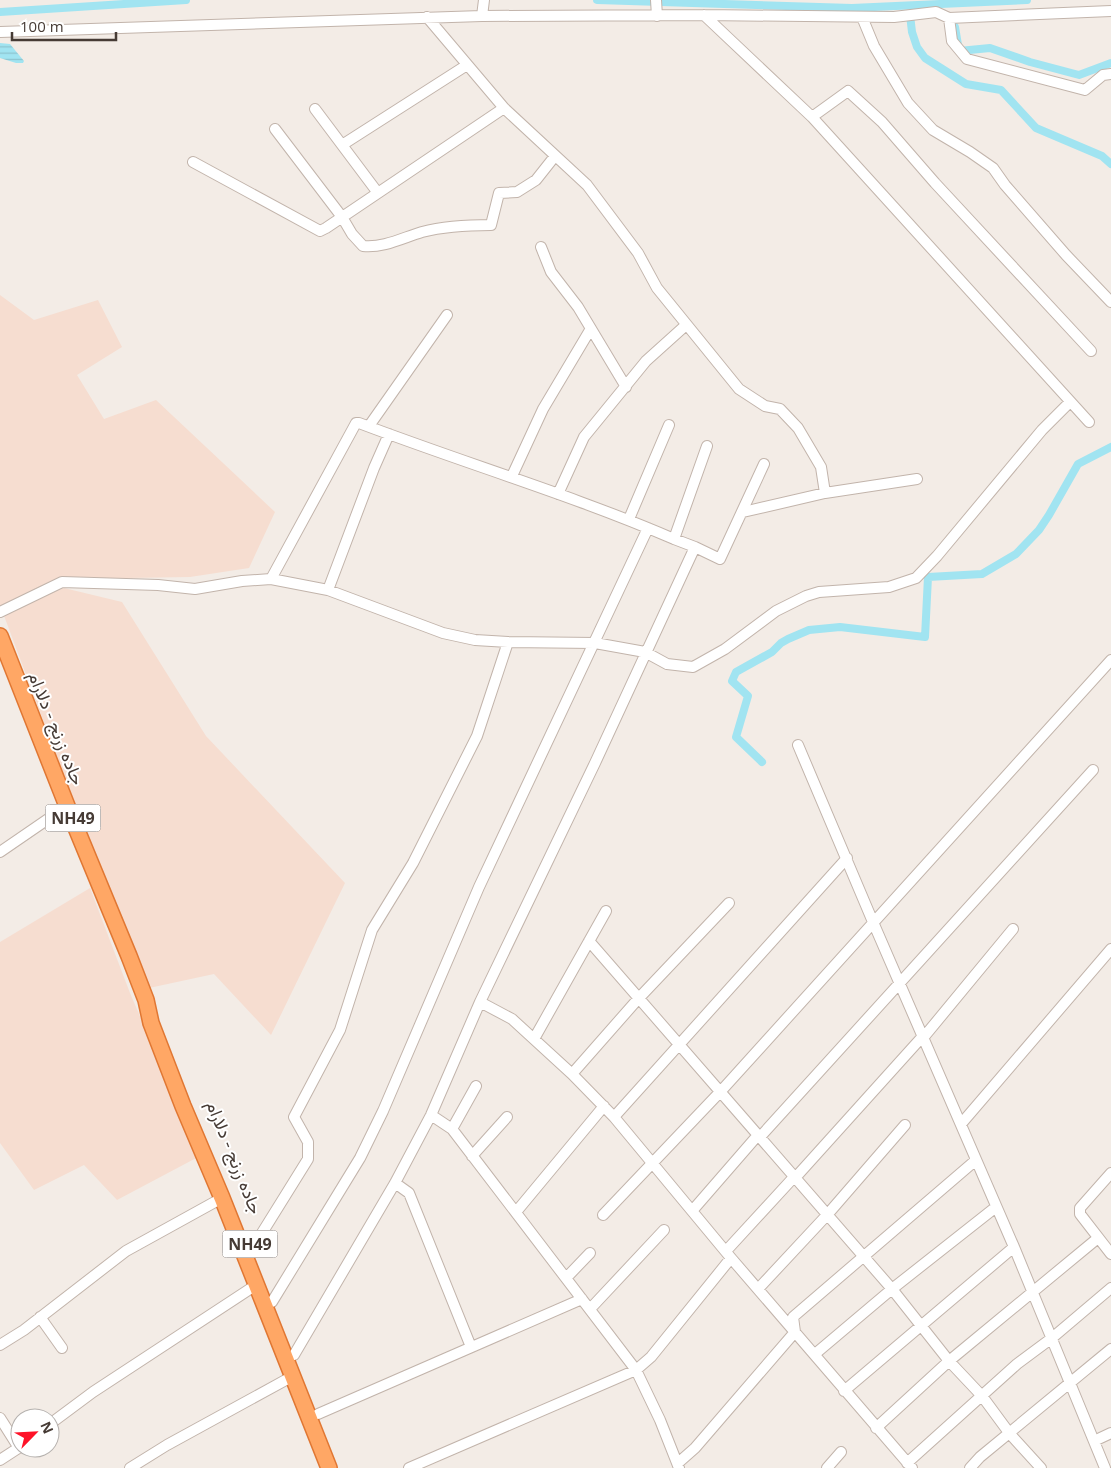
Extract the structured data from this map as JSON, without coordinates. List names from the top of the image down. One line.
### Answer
{"streets":{"highway":["جاده زرنج - دلارام","NH49"]},"scale_bar":"100 m","north":"top right"}
